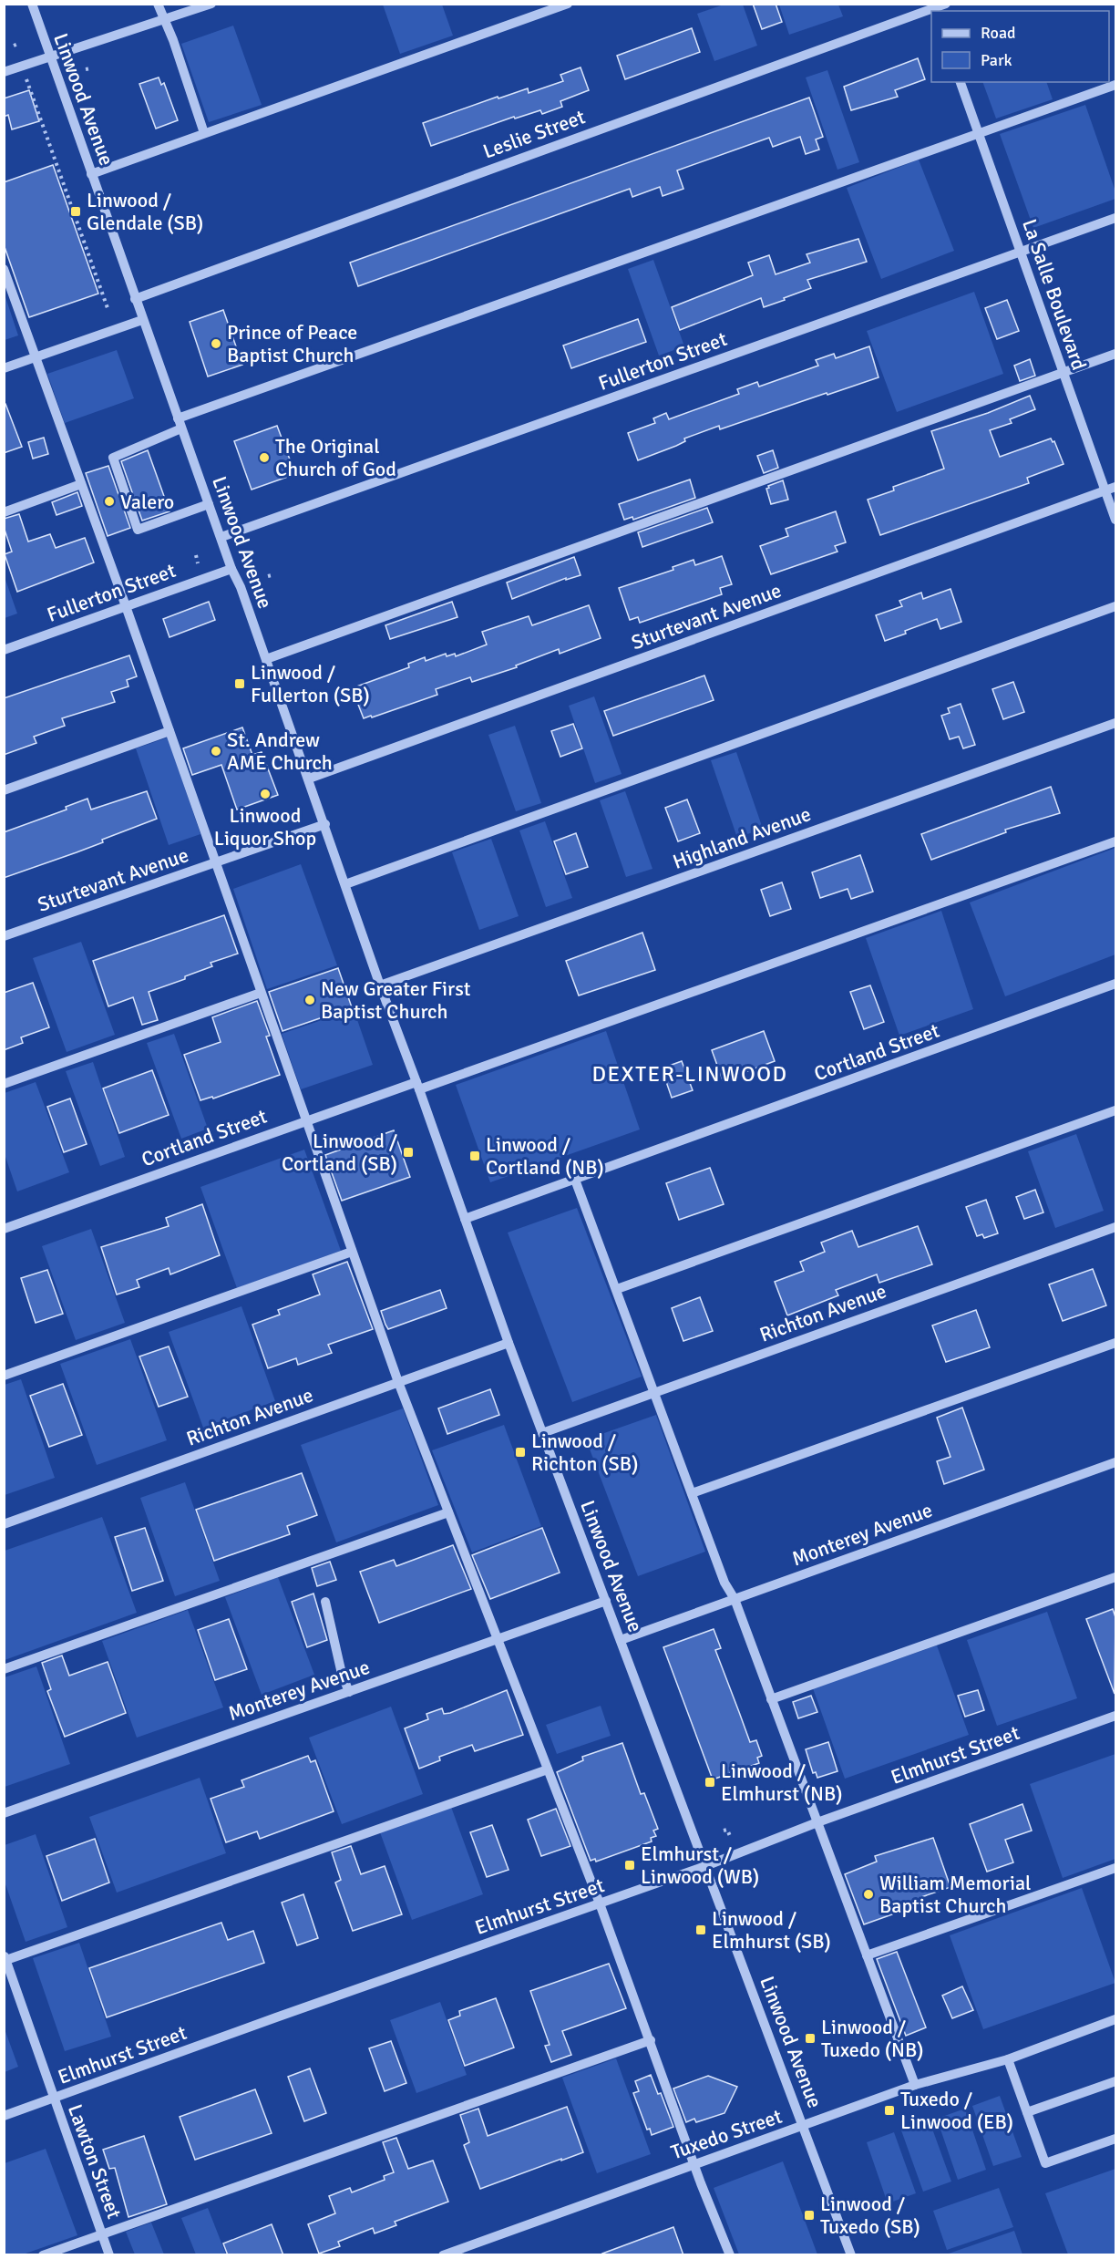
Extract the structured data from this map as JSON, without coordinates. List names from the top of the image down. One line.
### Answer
{"streets":{"street":["Linwood Avenue","Leslie Street","La Salle Boulevard","Fullerton Street","Sturtevant Avenue","Highland Avenue","Cortland Street","Richton Avenue","Monterey Avenue","Elmhurst Street","Tuxedo Street","Lawton Street"]},"crossings":[["Linwood Avenue","Leslie Street"],["Linwood Avenue","Fullerton Street"],["Linwood Avenue","Sturtevant Avenue"],["Linwood Avenue","Highland Avenue"],["Linwood Avenue","Cortland Street"],["Linwood Avenue","Richton Avenue"],["Linwood Avenue","Monterey Avenue"],["Linwood Avenue","Elmhurst Street"],["Linwood Avenue","Tuxedo Street"],["La Salle Boulevard","Fullerton Street"],["La Salle Boulevard","Sturtevant Avenue"],["Elmhurst Street","Lawton Street"]],"districts":["DEXTER-LINWOOD"],"places":{"transit":["Linwood / Glendale (SB)","Linwood / Fullerton (SB)","Linwood / Cortland (SB)","Linwood / Cortland (NB)","Linwood / Richton (SB)","Linwood / Elmhurst (NB)","Elmhurst / Linwood (WB)","Linwood / Elmhurst (SB)","Linwood / Tuxedo (NB)","Tuxedo / Linwood (EB)","Linwood / Tuxedo (SB)"],"other":["Prince of Peace Baptist Church","The Original Church of God","Valero","St. Andrew AME Church","Linwood Liquor Shop","New Greater First Baptist Church","William Memorial Baptist Church"]},"legend":["Road","Park"]}
